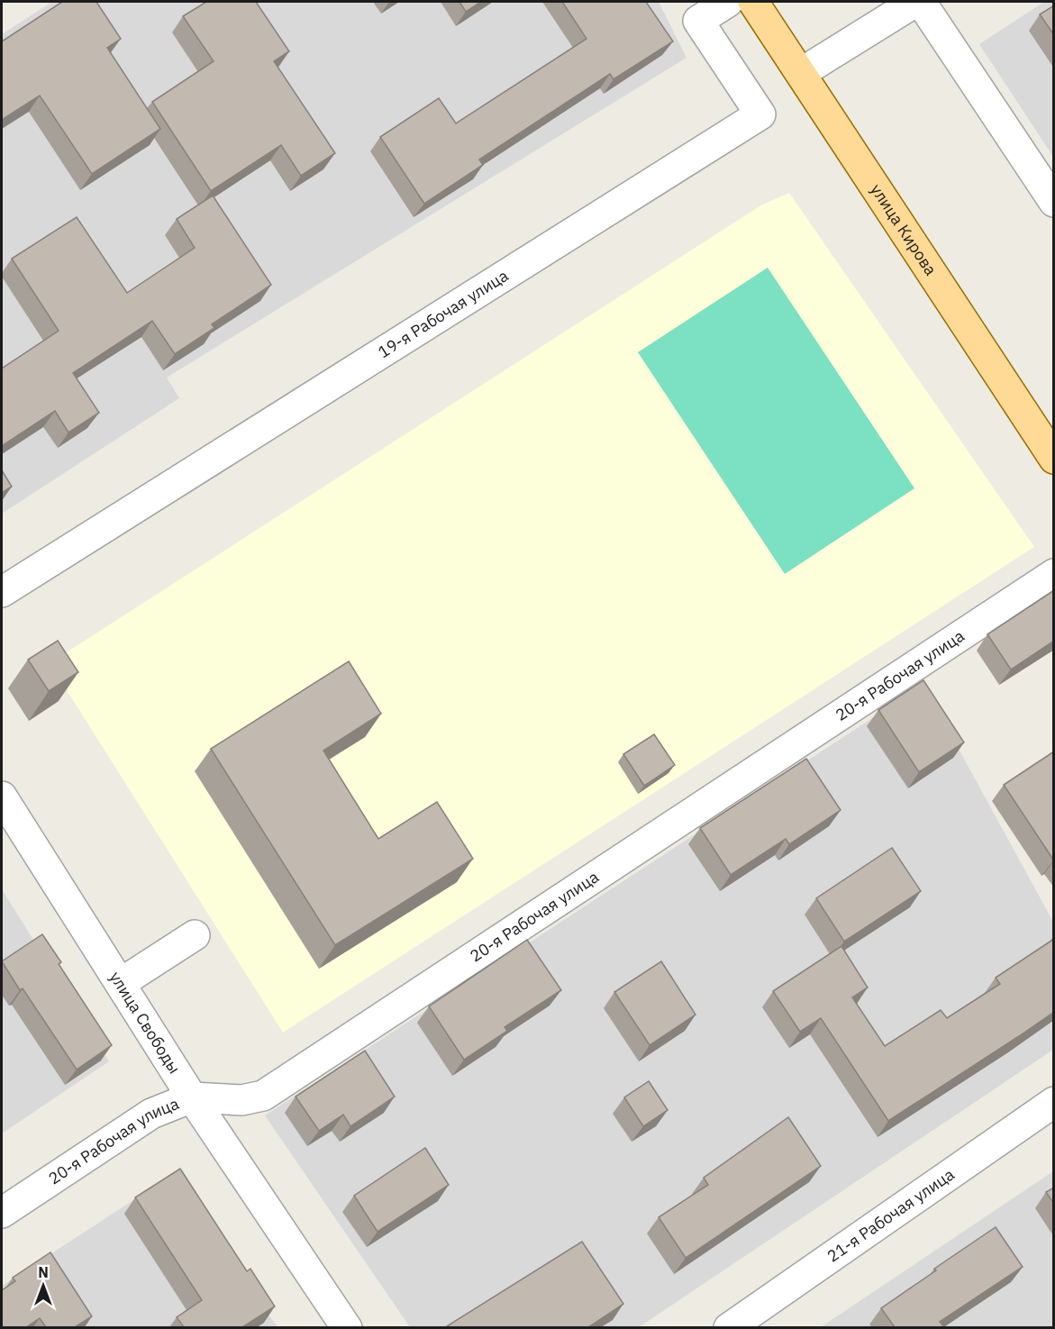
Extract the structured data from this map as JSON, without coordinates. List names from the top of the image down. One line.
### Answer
{"streets":{"main road":["улица Кирова"],"street":["19-я Рабочая улица","20-я Рабочая улица","улица Свободы","21-я Рабочая улица"]},"crossings":[["20-я Рабочая улица","улица Свободы"]],"north":"top"}
